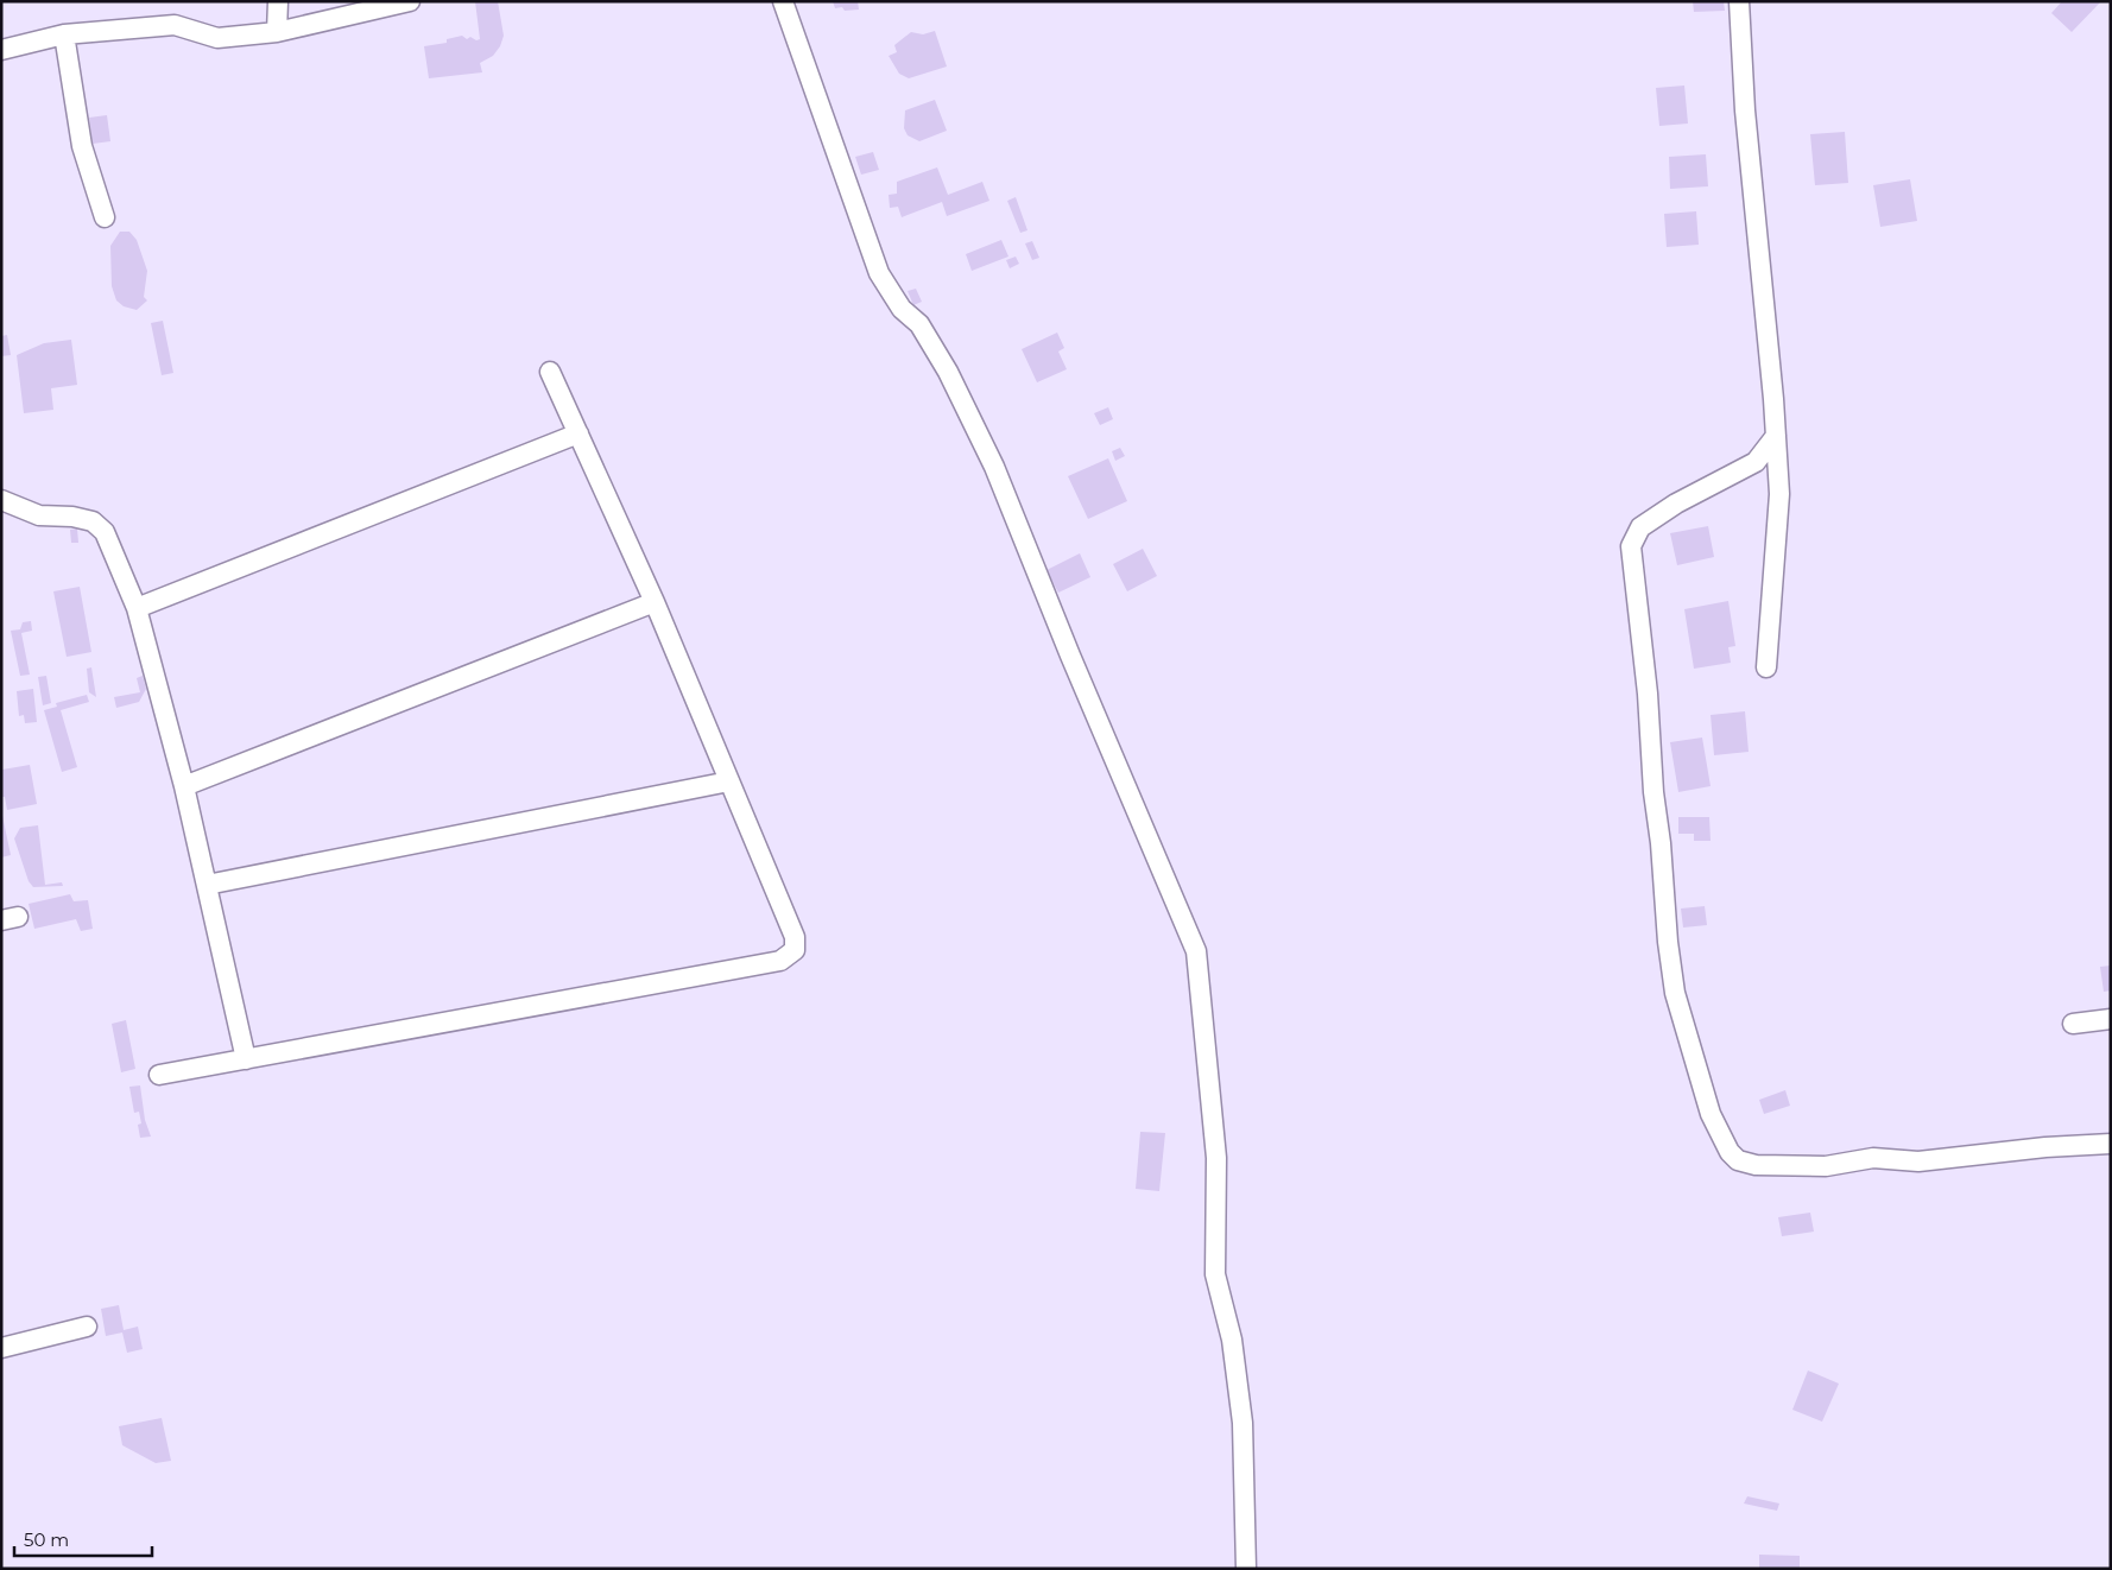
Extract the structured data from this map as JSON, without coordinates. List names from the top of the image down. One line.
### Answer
{"scale_bar":"50 m"}
